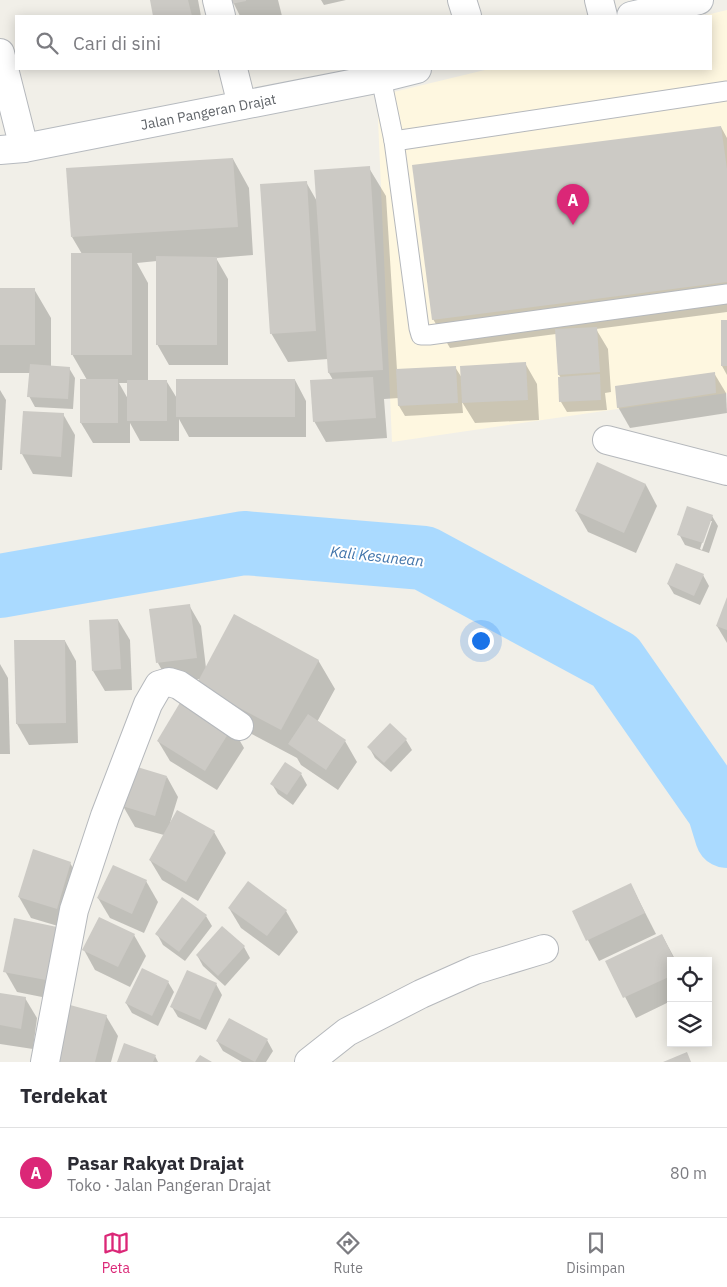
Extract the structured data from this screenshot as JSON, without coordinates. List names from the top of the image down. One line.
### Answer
{"streets":{"street":["Jalan Pangeran Drajat"]},"water":["Kali Kesunean"],"page":{"search":"Cari di sini","pins":"A","heading":"Terdekat","list":[{"mark":"A","name":"Pasar Rakyat Drajat","note":"Toko · Jalan Pangeran Drajat","value":"80 m"}],"nav":["Peta","Rute","Disimpan"]}}
